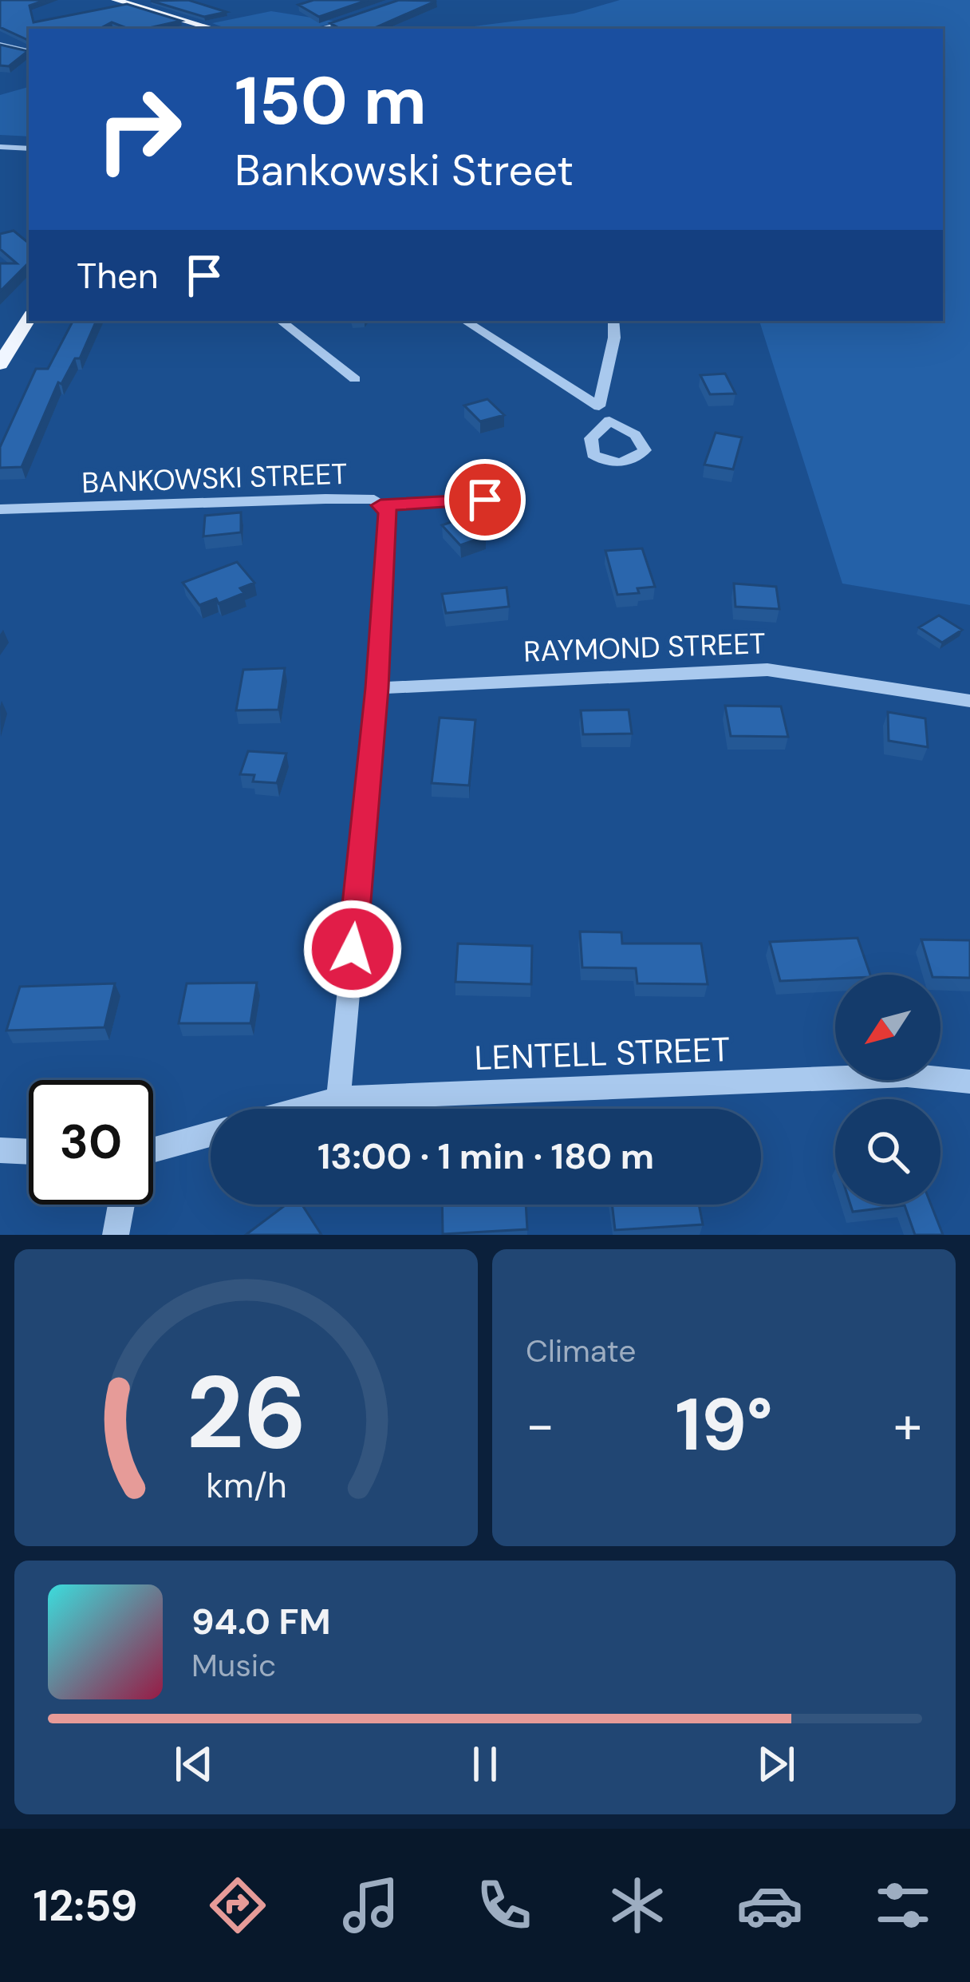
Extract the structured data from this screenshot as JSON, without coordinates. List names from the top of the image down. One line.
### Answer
{"streets":{"street":["BANKOWSKI STREET","RAYMOND STREET","LENTELL STREET"]},"north":"bottom left","page":{"turn":["150 m","Bankowski Street"],"then":"Then","limit":"30","trip":"13:00 · 1 min · 180 m","tile":"Climate","heat":["−","19°","+"],"song":["94.0 FM","Music"],"tabs":"12:59","gauge":["26","km/h"]}}
